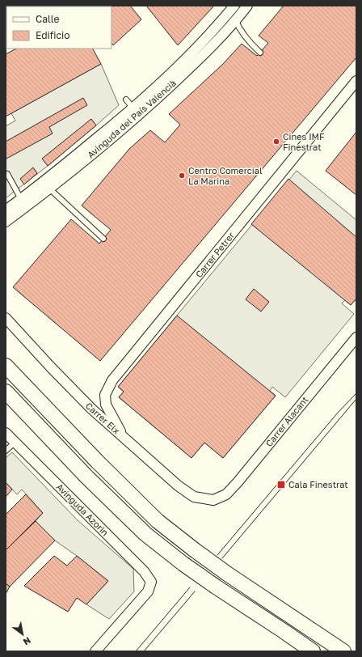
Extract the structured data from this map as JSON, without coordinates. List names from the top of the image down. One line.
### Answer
{"streets":{"street":["Avinguda del País Valencià","Carrer Petrer","Carrer Elx","Carrer Alacant","Avinguda Azorin"]},"crossings":[["Carrer Petrer","Carrer Elx"],["Carrer Elx","Carrer Alacant"]],"places":{"other":["Cines IMF Finestrat","Centro Comercial La Marina"],"transit":["Cala Finestrat"]},"legend":["Calle","Edificio"],"north":"bottom right"}
